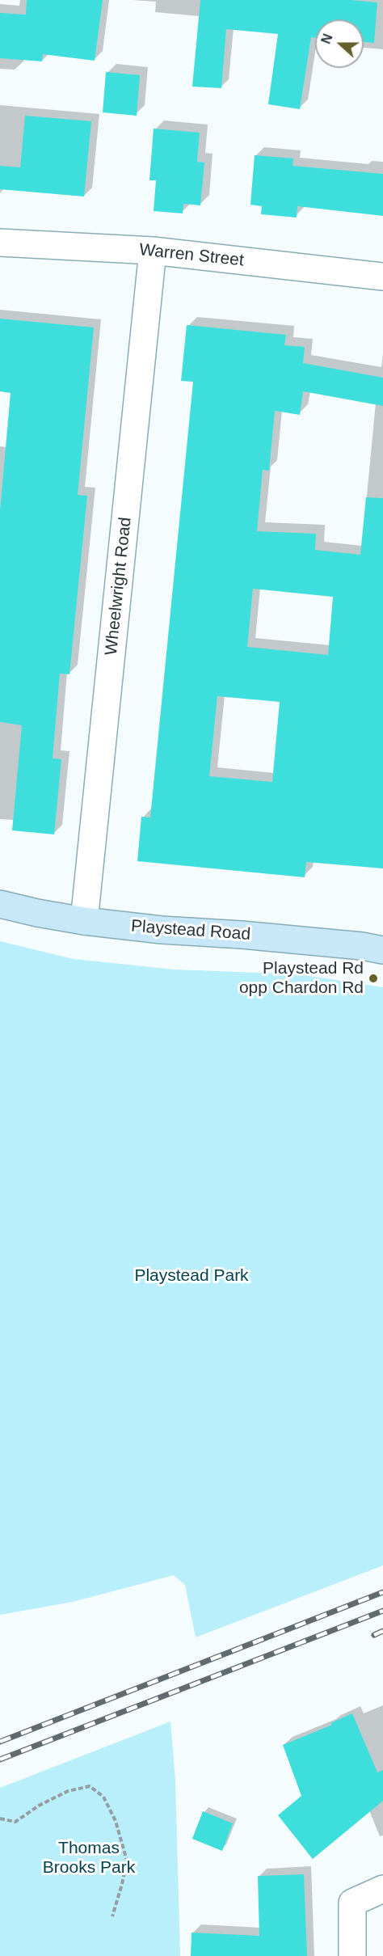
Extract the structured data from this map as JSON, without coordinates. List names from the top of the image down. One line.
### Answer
{"streets":{"main road":["Playstead Road"],"street":["Warren Street","Wheelwright Road"]},"crossings":[["Warren Street","Wheelwright Road"],["Wheelwright Road","Playstead Road"]],"parks":["Playstead Park","Thomas Brooks Park"],"places":["Playstead Rd opp Chardon Rd"],"north":"left"}
